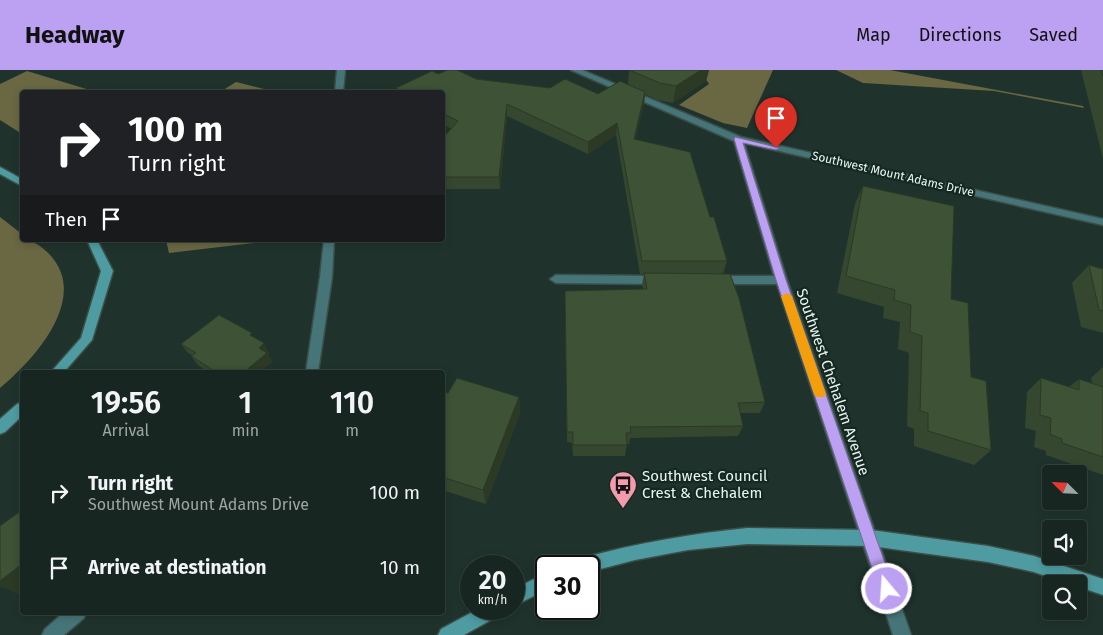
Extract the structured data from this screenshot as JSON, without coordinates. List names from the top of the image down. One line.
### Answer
{"streets":{"street":["Southwest Mount Adams Drive","Southwest Chehalem Avenue"]},"crossings":[["Southwest Mount Adams Drive","Southwest Chehalem Avenue"]],"places":{"bus stop":["Southwest Council Crest & Chehalem"]},"north":"top left","page":{"header":"Headway","nav":["Map","Directions","Saved"],"turn":["100 m","Turn right"],"then":"Then","eta":["19:56","Arrival","1","min","110","m"],"list":[{"name":"Turn right","note":"Southwest Mount Adams Drive","value":"100 m"},{"name":"Arrive at destination","value":"10 m"}],"speed":"20 km/h","limit":"30"}}
